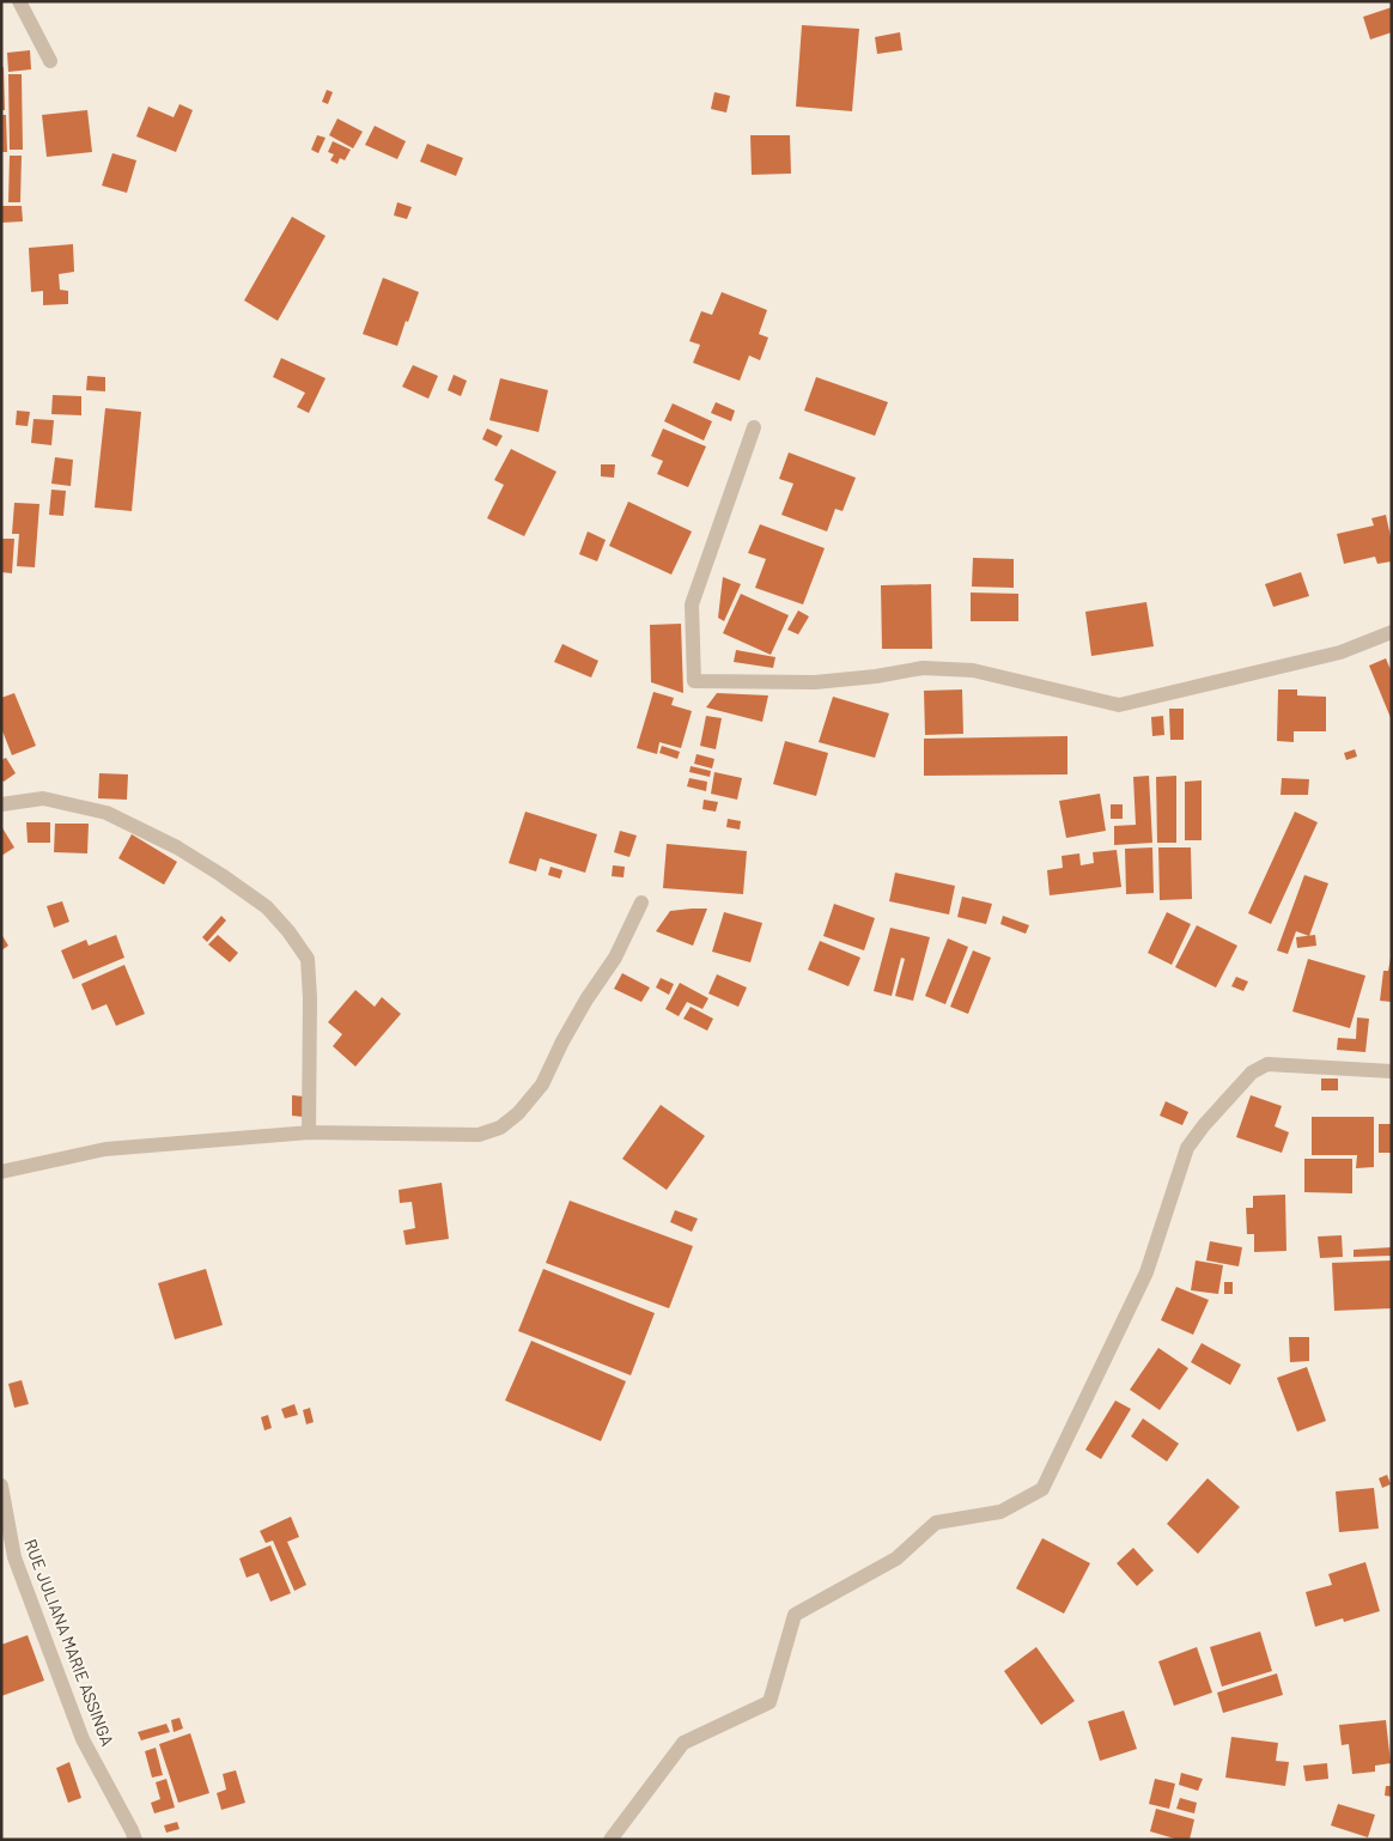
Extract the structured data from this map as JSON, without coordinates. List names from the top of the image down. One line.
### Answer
{"streets":{"street":["RUE JULIANA MARIE ASSINGA"]}}
